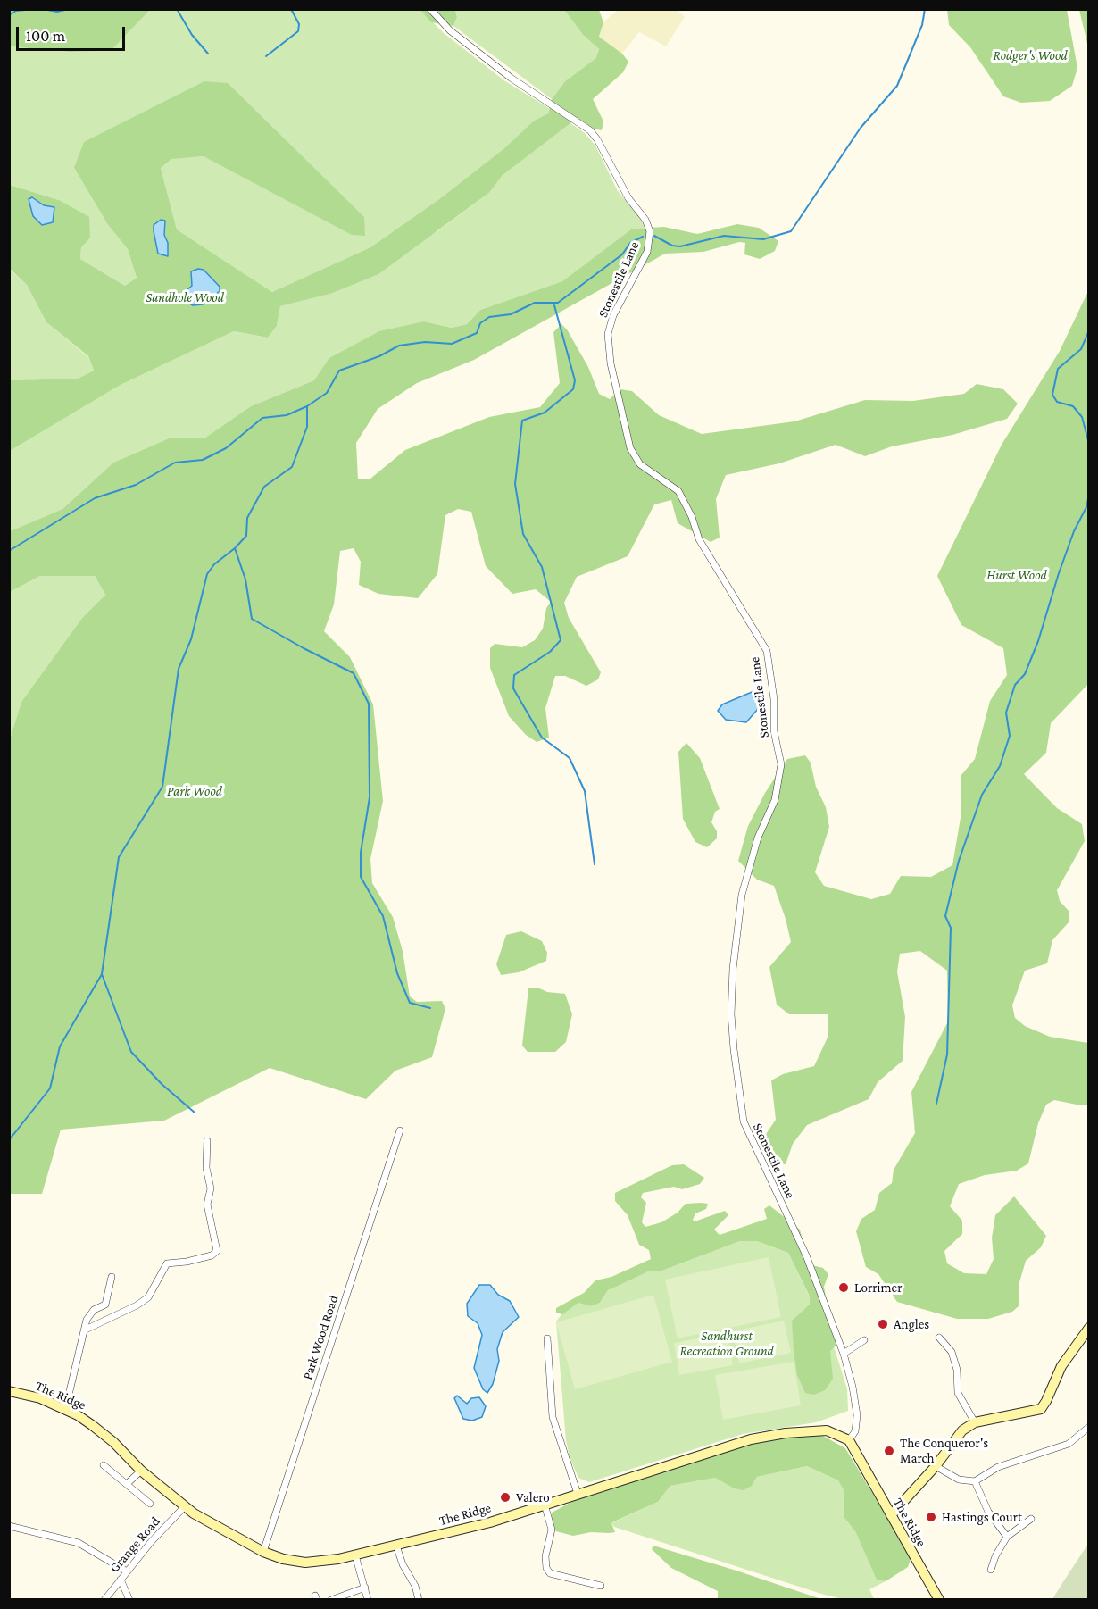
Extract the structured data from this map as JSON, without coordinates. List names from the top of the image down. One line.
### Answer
{"streets":{"main road":["The Ridge"],"street":["Stonestile Lane","Park Wood Road","Grange Road"]},"crossings":[["Stonestile Lane","The Ridge"],["Park Wood Road","The Ridge"],["The Ridge","Grange Road"]],"parks":["Rodger's Wood","Sandhole Wood","Hurst Wood","Park Wood","Sandhurst Recreation Ground"],"places":["Lorrimer","Angles","The Conqueror's March","Valero","Hastings Court"],"scale_bar":"100 m"}
